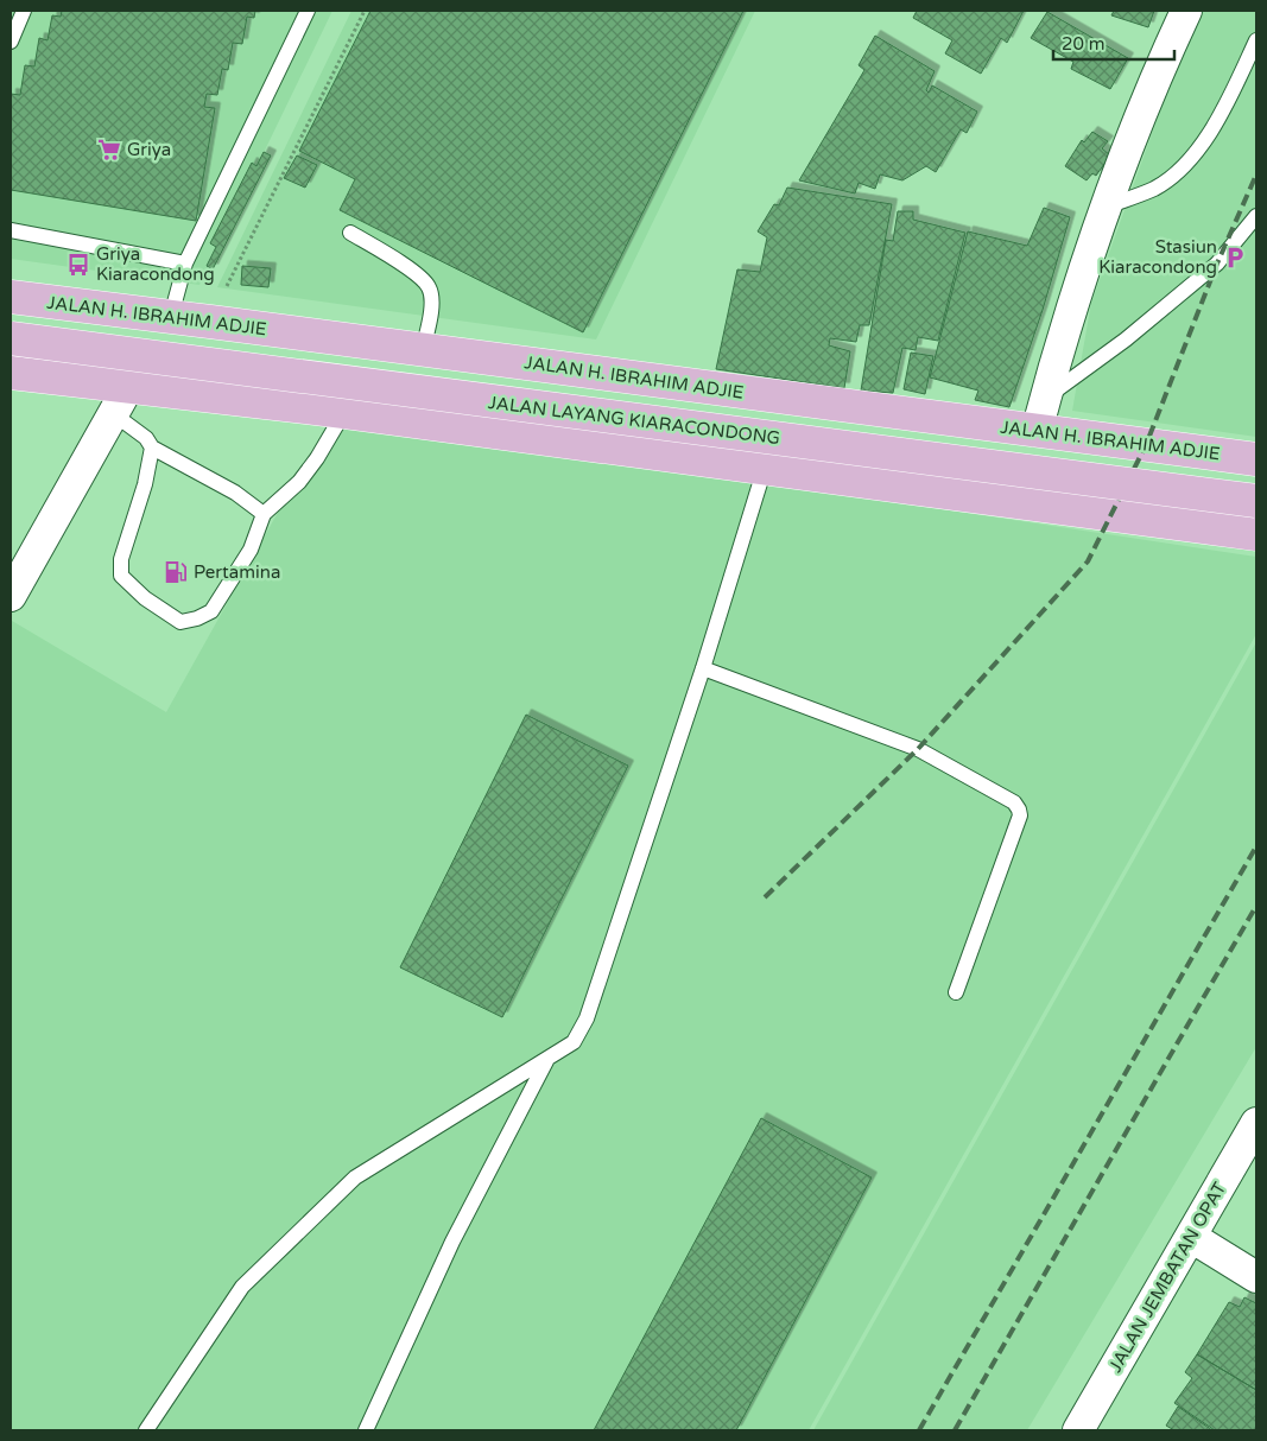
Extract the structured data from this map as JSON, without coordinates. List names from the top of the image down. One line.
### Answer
{"streets":{"main road":["JALAN H. IBRAHIM ADJIE","JALAN LAYANG KIARACONDONG"],"street":["JALAN JEMBATAN OPAT"]},"places":{"supermarket":["Griya"],"parking":["Stasiun Kiaracondong"],"bus stop":["Griya Kiaracondong"],"fuel station":["Pertamina"]},"scale_bar":"20 m"}
